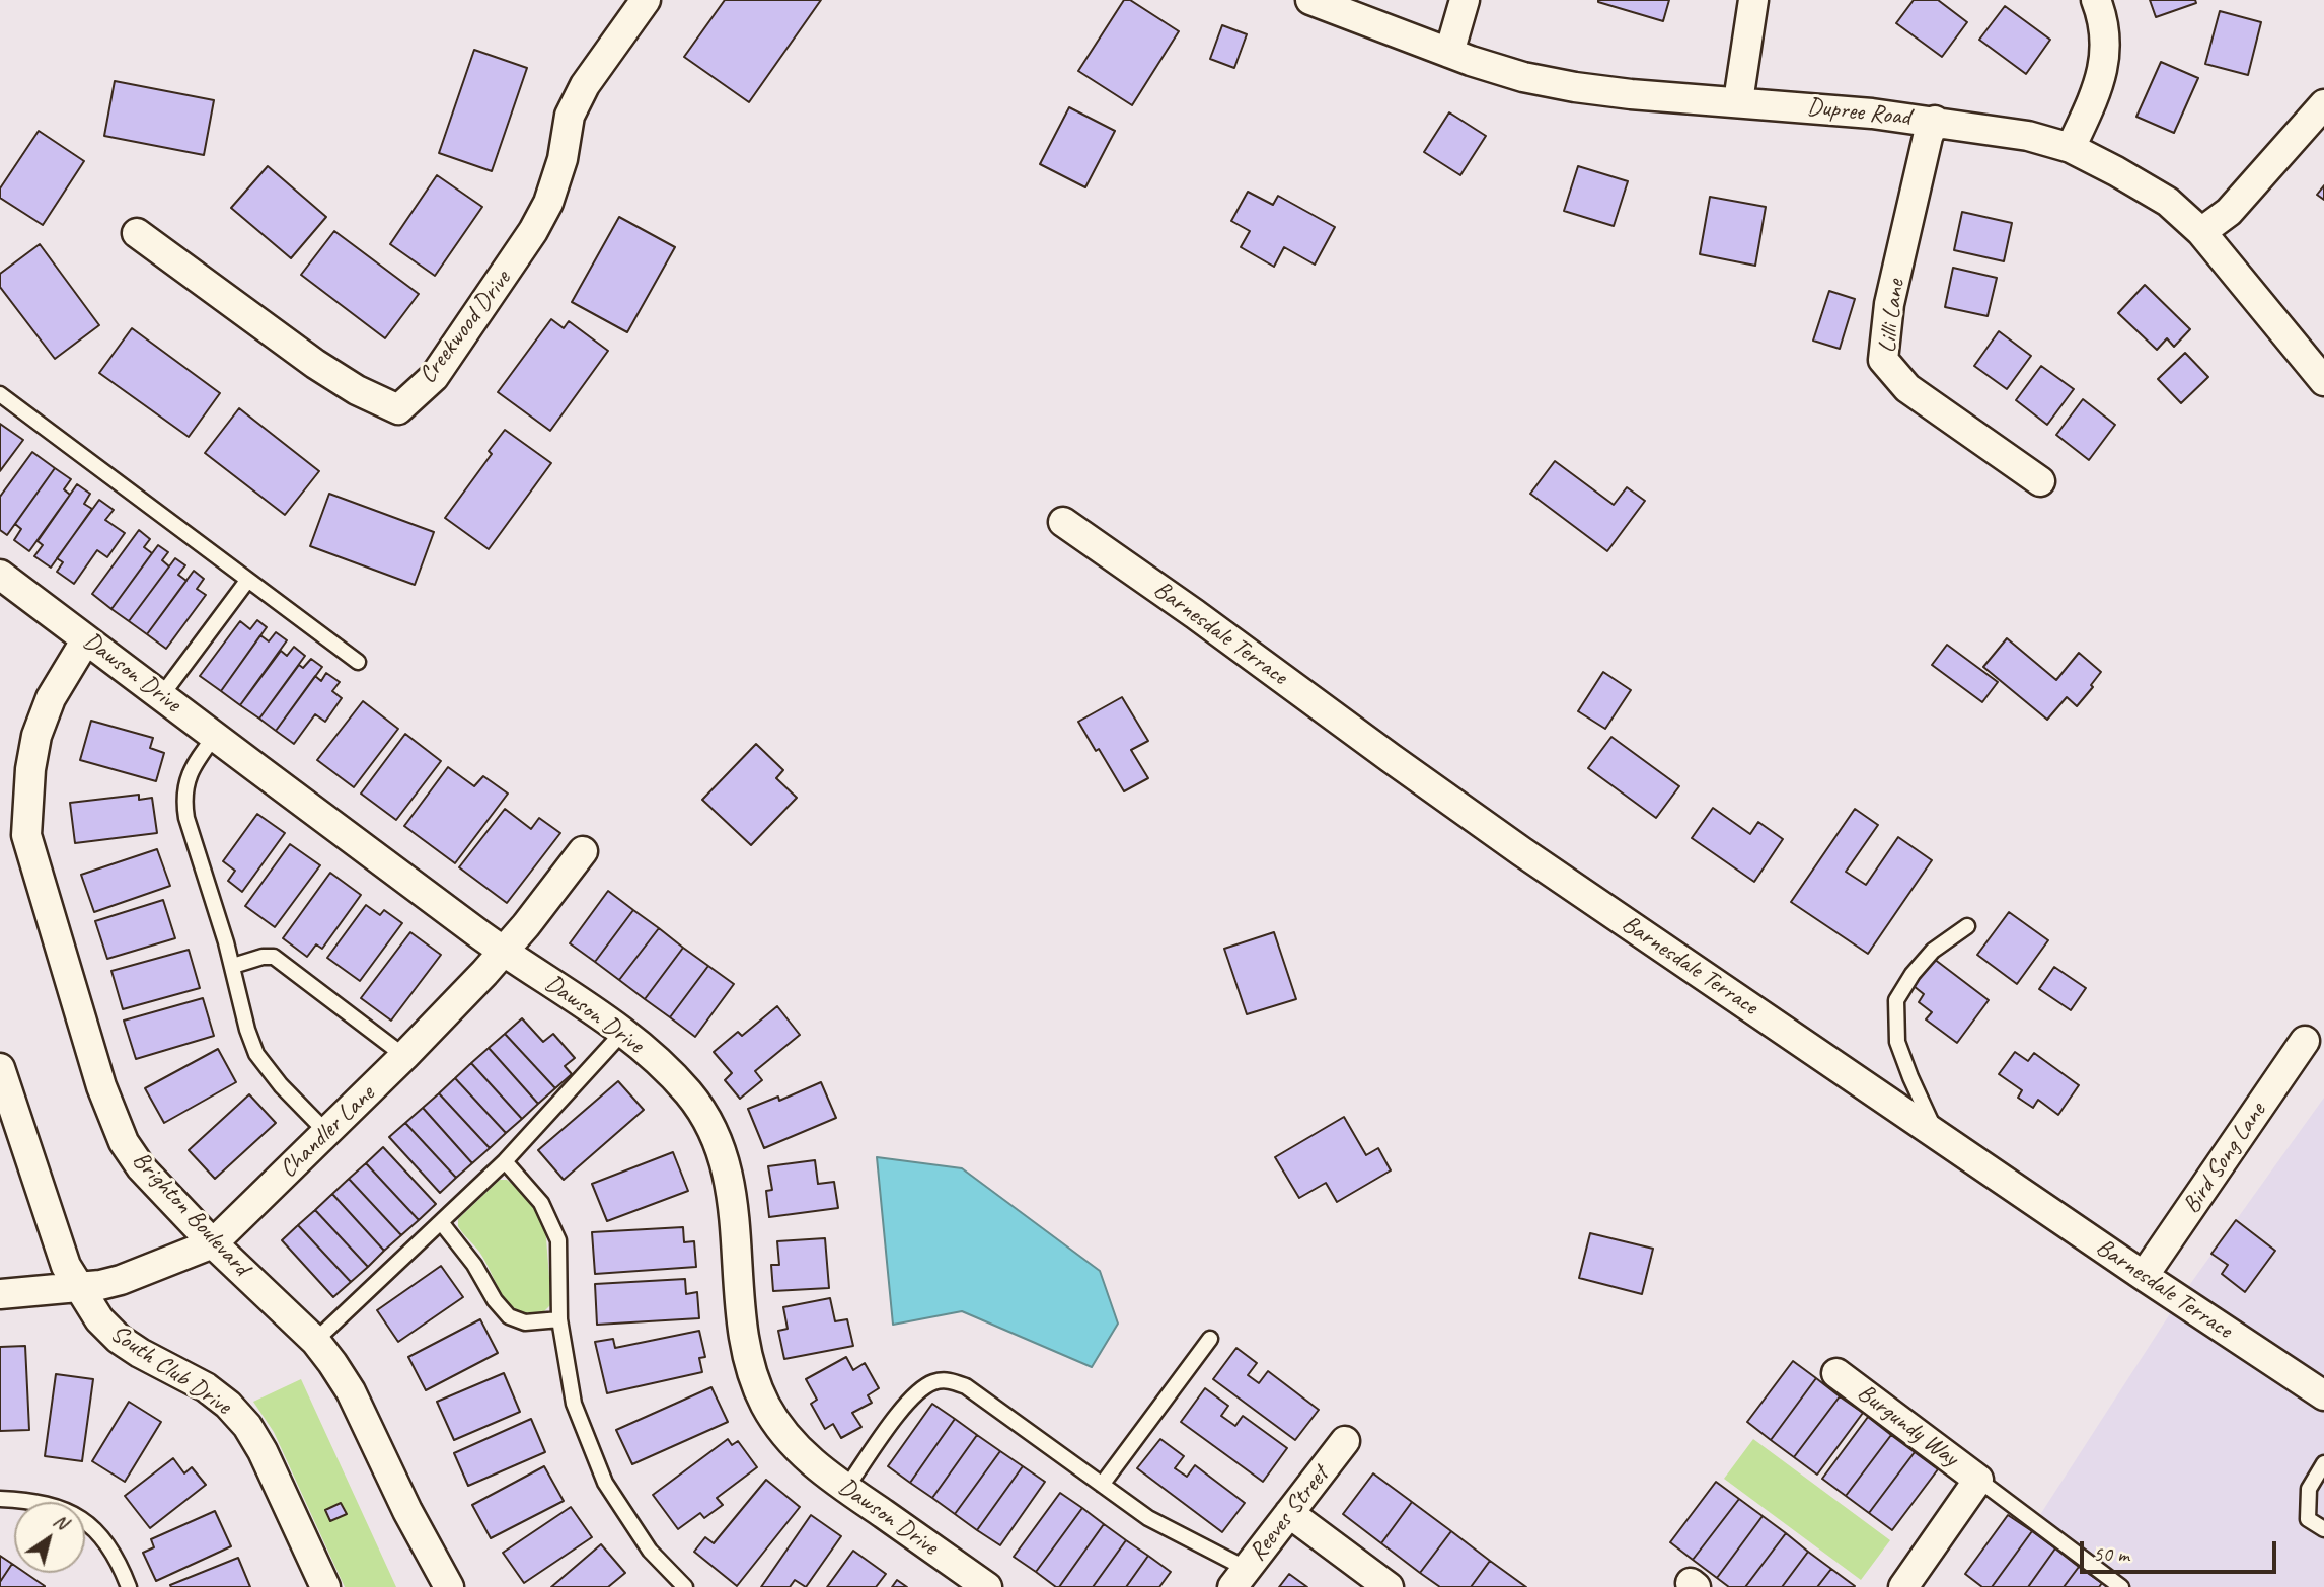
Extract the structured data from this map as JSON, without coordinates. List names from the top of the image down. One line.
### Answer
{"streets":{"street":["Dupree Road","Lilli Lane","Creekwood Drive","Barnesdale Terrace","Dawson Drive","Chandler Lane","Bird Song Lane","Brighton Boulevard","South Club Drive","Burgundy Way","Reeves Street"]},"crossings":[["Dupree Road","Lilli Lane"],["Barnesdale Terrace","Bird Song Lane"],["Dawson Drive","Chandler Lane"],["Dawson Drive","Brighton Boulevard"],["Chandler Lane","Brighton Boulevard"],["Chandler Lane","South Club Drive"]],"scale_bar":"50 m","north":"top right"}
